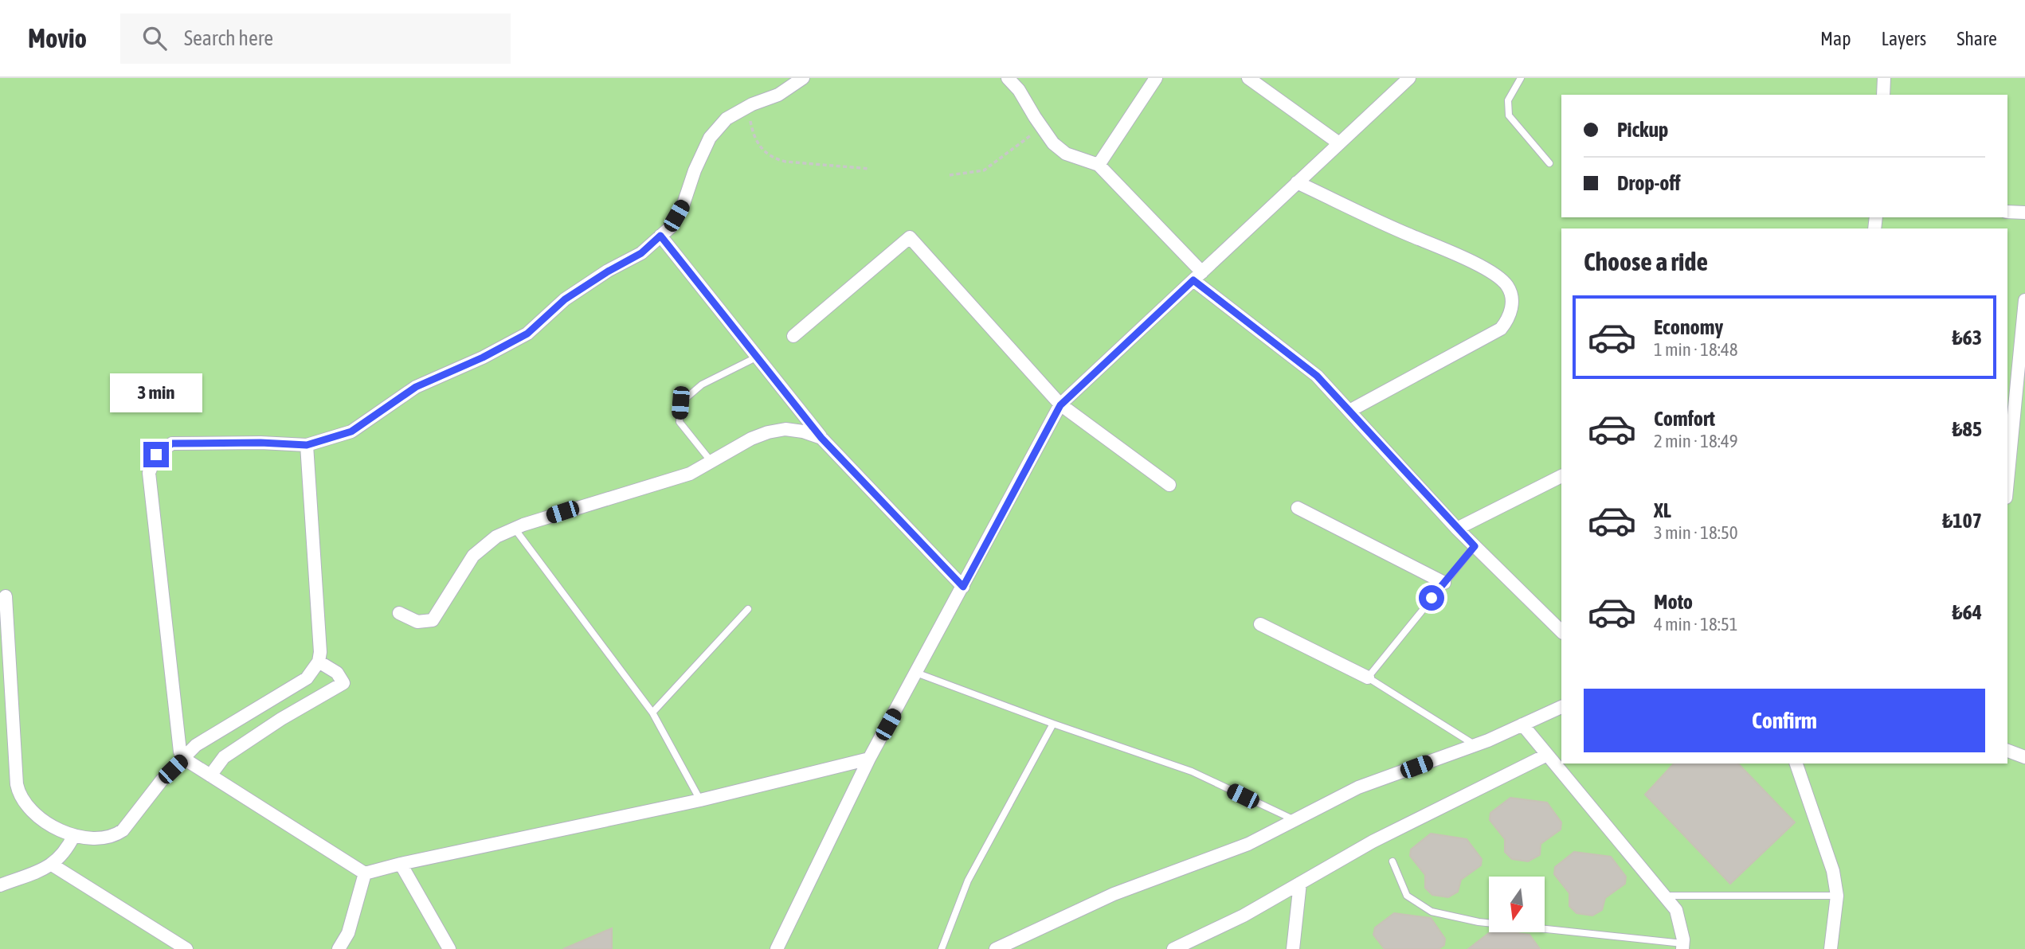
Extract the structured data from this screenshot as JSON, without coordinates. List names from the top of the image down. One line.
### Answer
{"north":"bottom","page":{"header":"Movio","search":"Search here","nav":["Map","Layers","Share"],"banner":["Pickup","Drop-off"],"heading":"Choose a ride","list":[{"name":"Economy","note":"1 min · 18:48","value":"₺63"},{"name":"Comfort","note":"2 min · 18:49","value":"₺85"},{"name":"XL","note":"3 min · 18:50","value":"₺107"},{"name":"Moto","note":"4 min · 18:51","value":"₺64"}],"bubble":"3 min","buttons":"Confirm"}}
